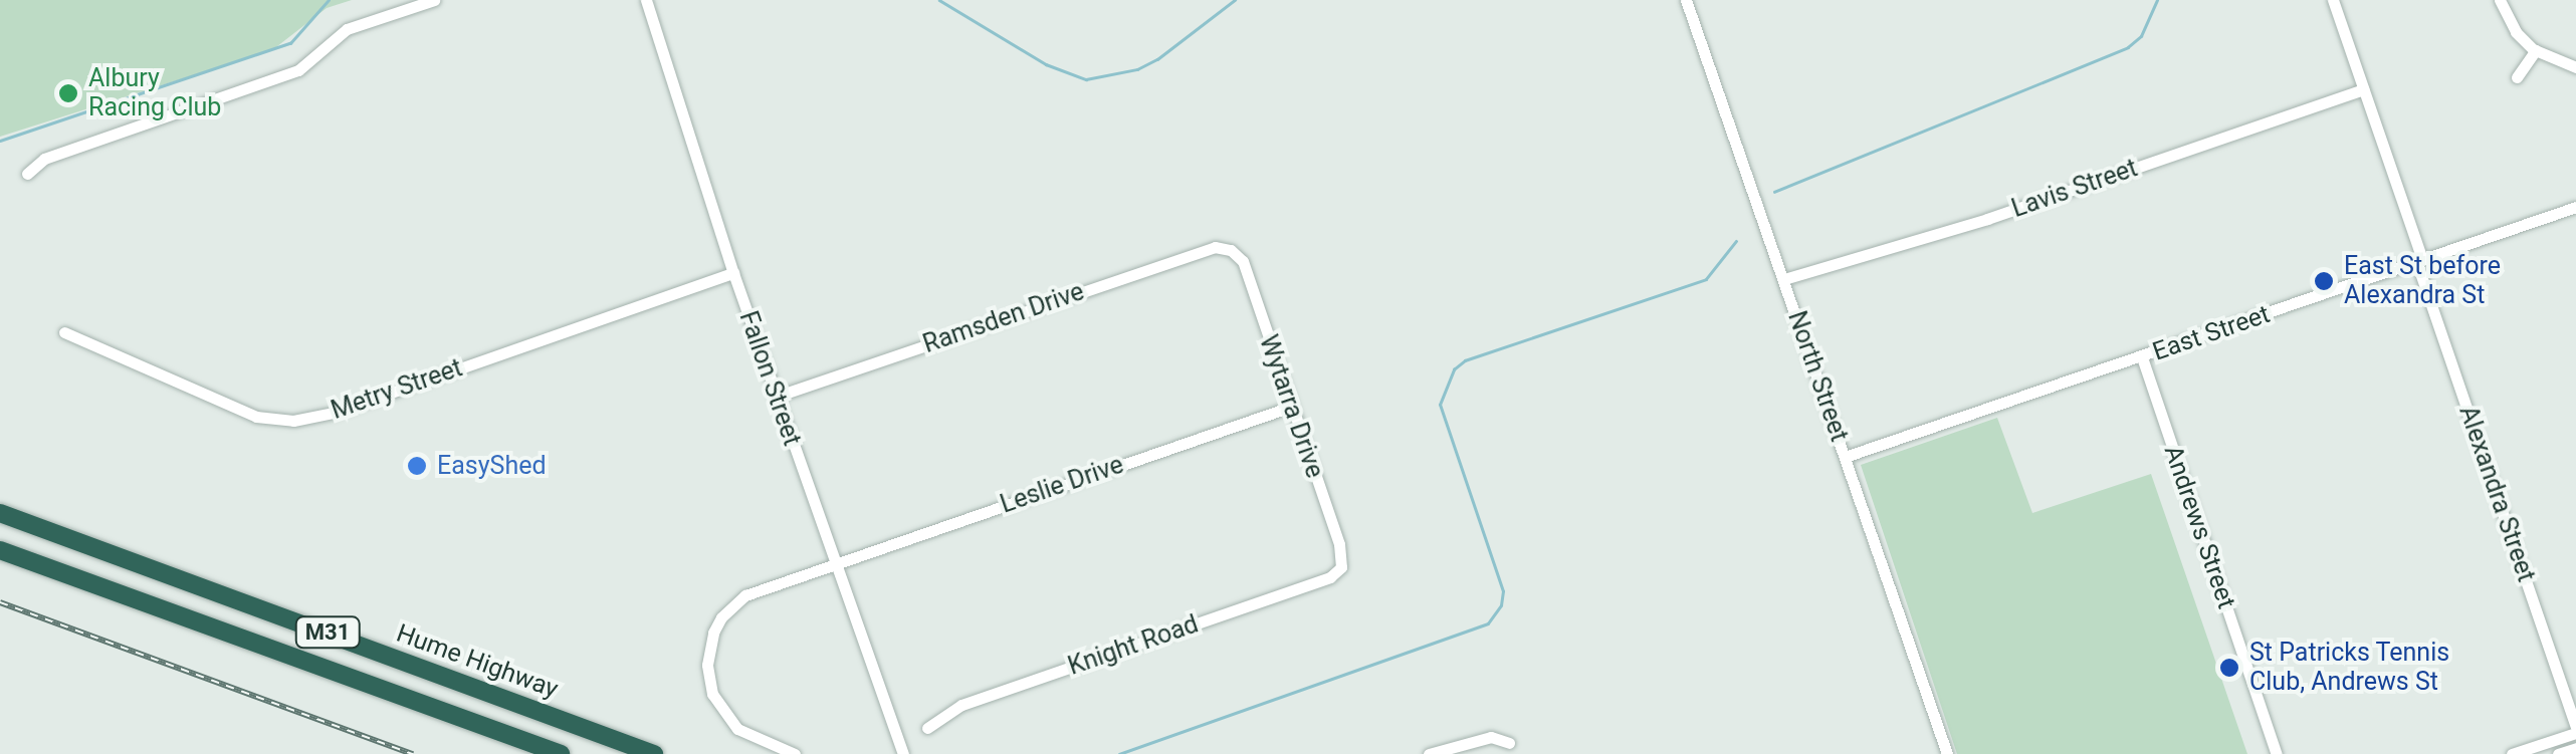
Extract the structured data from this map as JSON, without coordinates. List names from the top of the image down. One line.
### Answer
{"streets":{"highway":["M31","Hume Highway"],"street":["Lavis Street","Ramsden Drive","East Street","North Street","Fallon Street","Metry Street","Wytarra Drive","Leslie Drive","Alexandra Street","Andrews Street","Knight Road"]},"crossings":[["Lavis Street","North Street"],["Lavis Street","Alexandra Street"],["Ramsden Drive","Fallon Street"],["Ramsden Drive","Wytarra Drive"],["East Street","North Street"],["East Street","Alexandra Street"],["East Street","Andrews Street"],["Fallon Street","Metry Street"],["Fallon Street","Leslie Drive"],["Wytarra Drive","Leslie Drive"],["Wytarra Drive","Knight Road"]],"places":["Albury Racing Club","East St before Alexandra St","EasyShed","St Patricks Tennis Club, Andrews St"]}
